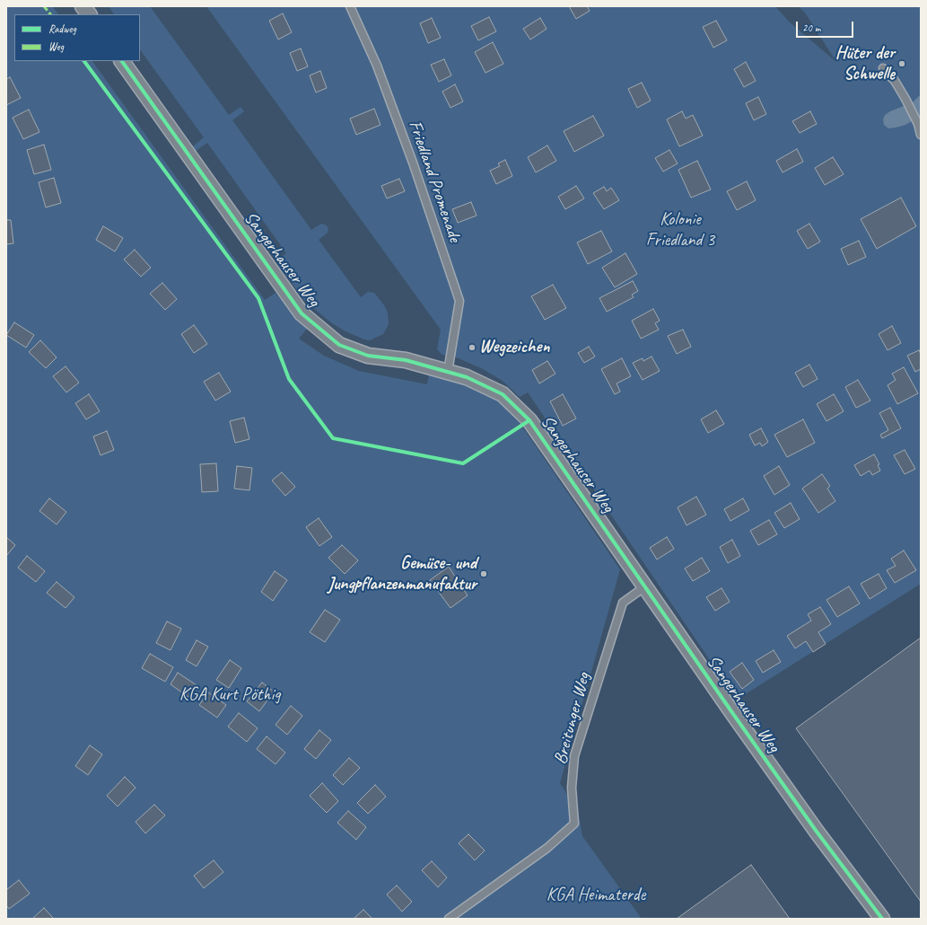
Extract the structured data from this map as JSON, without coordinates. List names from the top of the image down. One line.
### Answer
{"streets":{"street":["Sangerhauser Weg"],"lane":["Friedland Promenade","Breitunger Weg"]},"crossings":[["Friedland Promenade","Sangerhauser Weg"],["Sangerhauser Weg","Breitunger Weg"]],"parks":["Kolonie Friedland 3","KGA Kurt Pöthig","KGA Heimaterde"],"places":["Hüter der Schwelle","Wegzeichen","Gemüse- und Jungpflanzenmanufaktur"],"legend":["Radweg","Weg"],"scale_bar":"20 m"}
